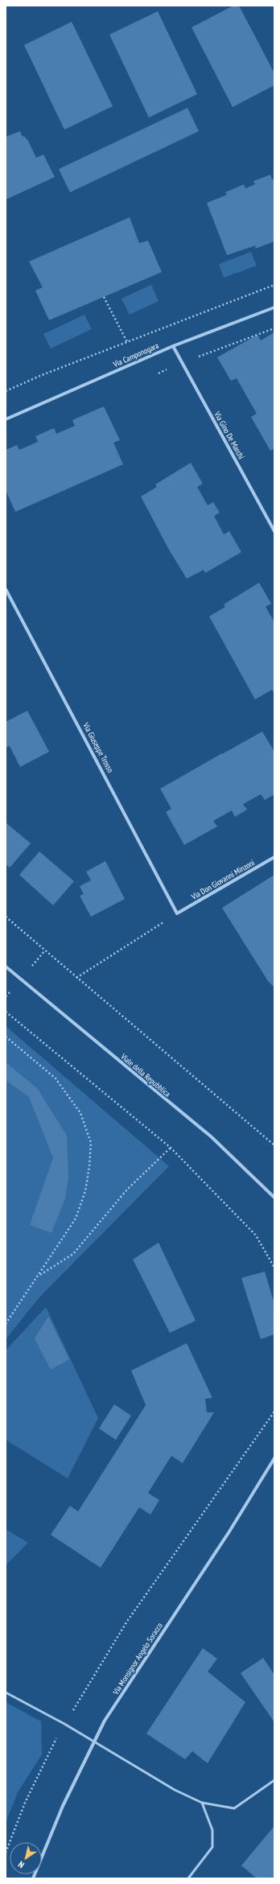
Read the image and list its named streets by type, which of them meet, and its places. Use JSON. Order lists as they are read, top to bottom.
{
  "streets": {
    "street": [
      "Via Camponogara",
      "Via Gino De Marchi",
      "Via Giuseppe Trosso",
      "Via Don Giovanni Minzoni",
      "Viale della Repubblica",
      "Via Monsignor Angelo Soracco"
    ]
  },
  "crossings": [
    ["Via Camponogara", "Via Gino De Marchi"],
    ["Via Giuseppe Trosso", "Via Don Giovanni Minzoni"]
  ],
  "north": "bottom left"
}
